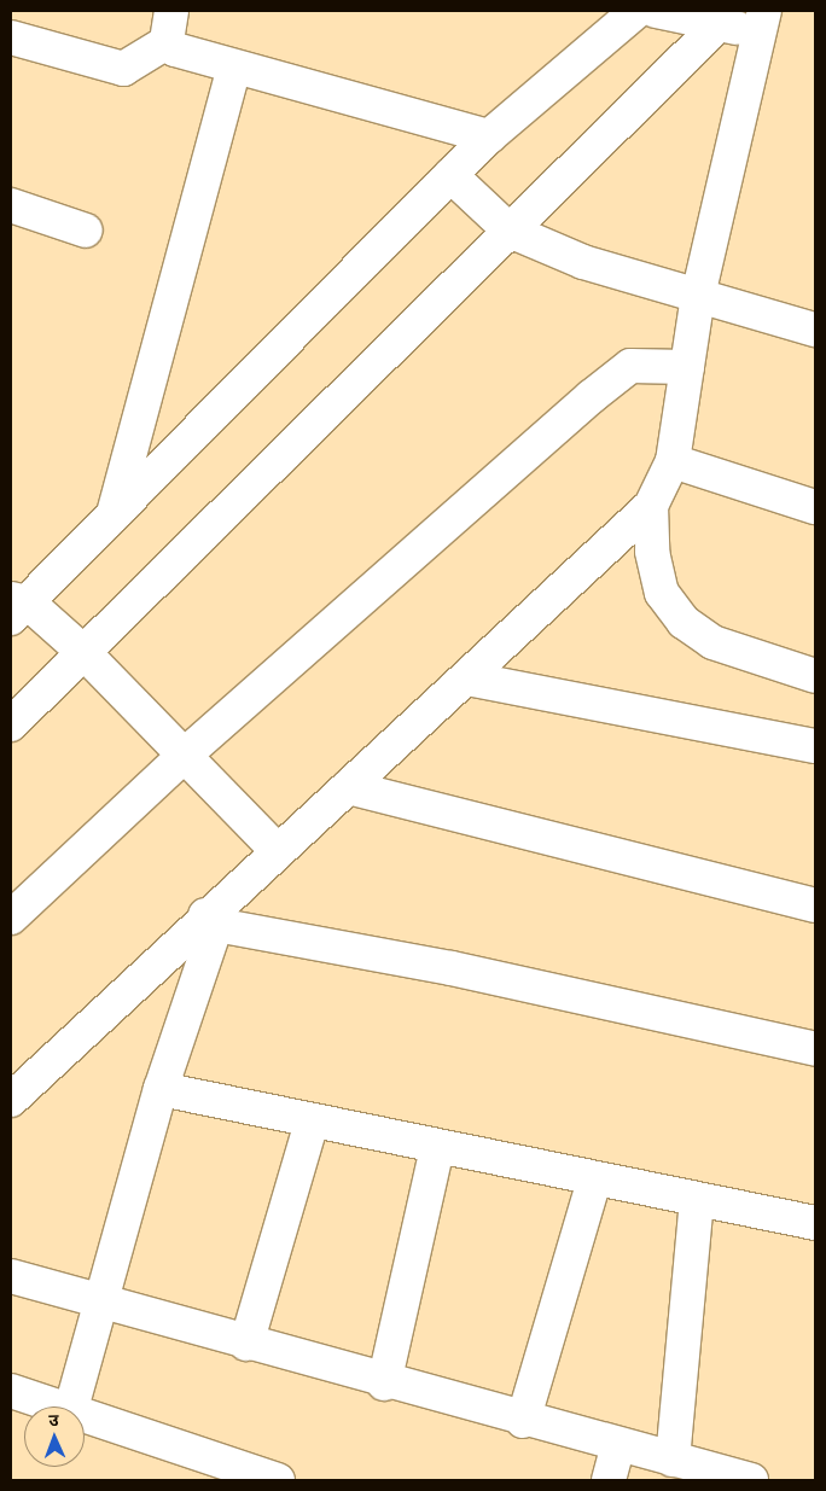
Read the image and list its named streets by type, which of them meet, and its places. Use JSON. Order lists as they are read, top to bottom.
{
  "north": "top"
}
